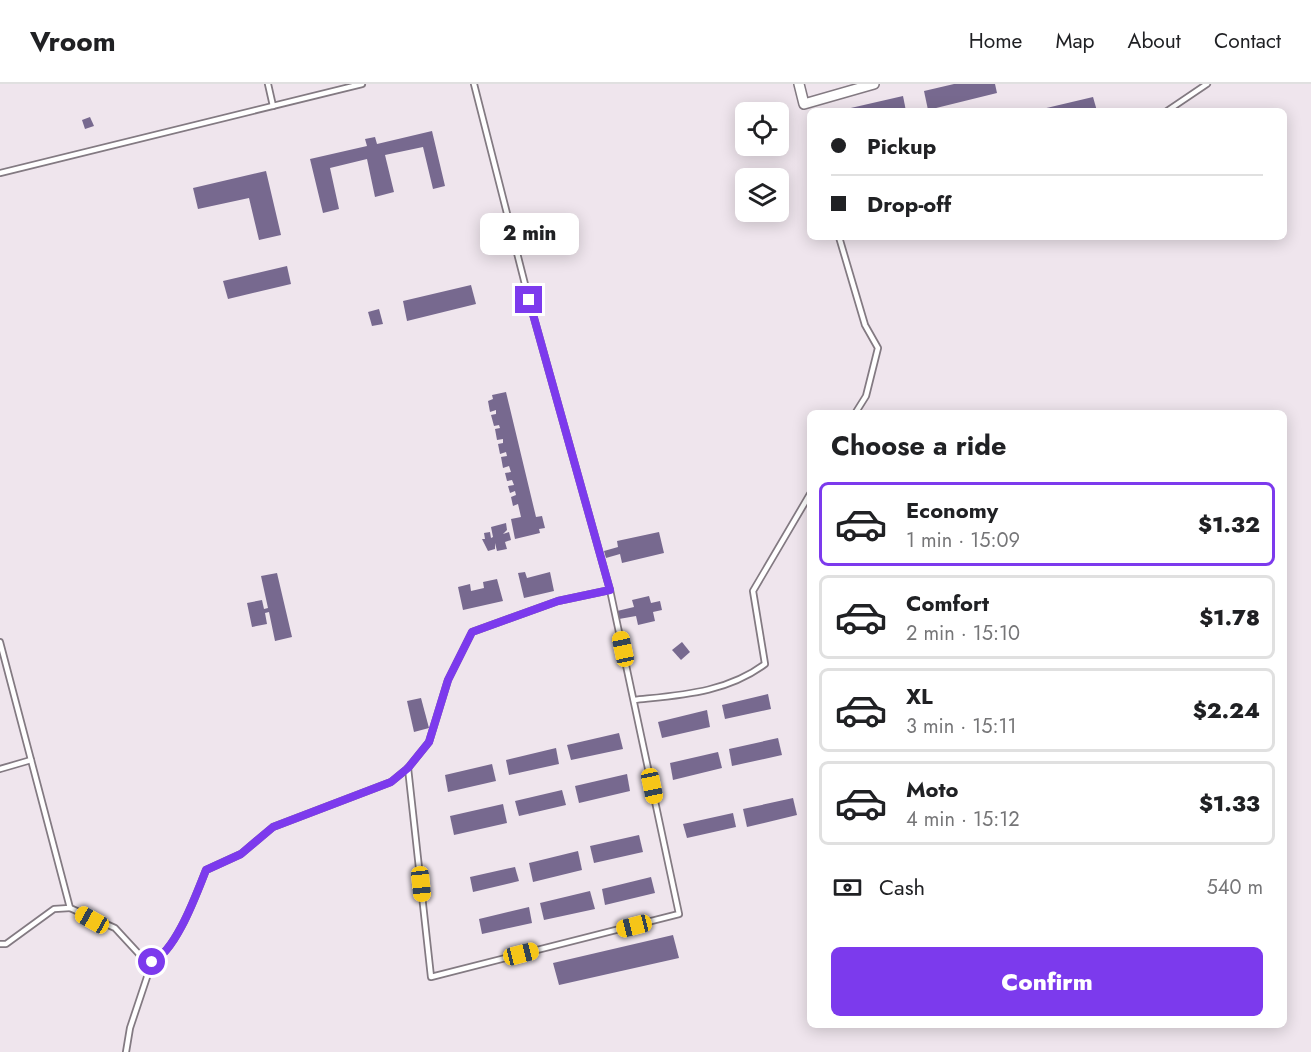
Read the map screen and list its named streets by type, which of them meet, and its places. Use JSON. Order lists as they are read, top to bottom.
{
  "page": {
    "header": "Vroom",
    "nav": [
      "Home",
      "Map",
      "About",
      "Contact"
    ],
    "banner": ["Pickup", "Drop-off"],
    "bubble": "2 min",
    "heading": "Choose a ride",
    "list": [
      {
        "name": "Economy",
        "note": "1 min · 15:09",
        "value": "$1.32"
      },
      {
        "name": "Comfort",
        "note": "2 min · 15:10",
        "value": "$1.78"
      },
      {
        "name": "XL",
        "note": "3 min · 15:11",
        "value": "$2.24"
      },
      {
        "name": "Moto",
        "note": "4 min · 15:12",
        "value": "$1.33"
      }
    ],
    "pay": ["Cash", "540 m"],
    "buttons": "Confirm"
  }
}
